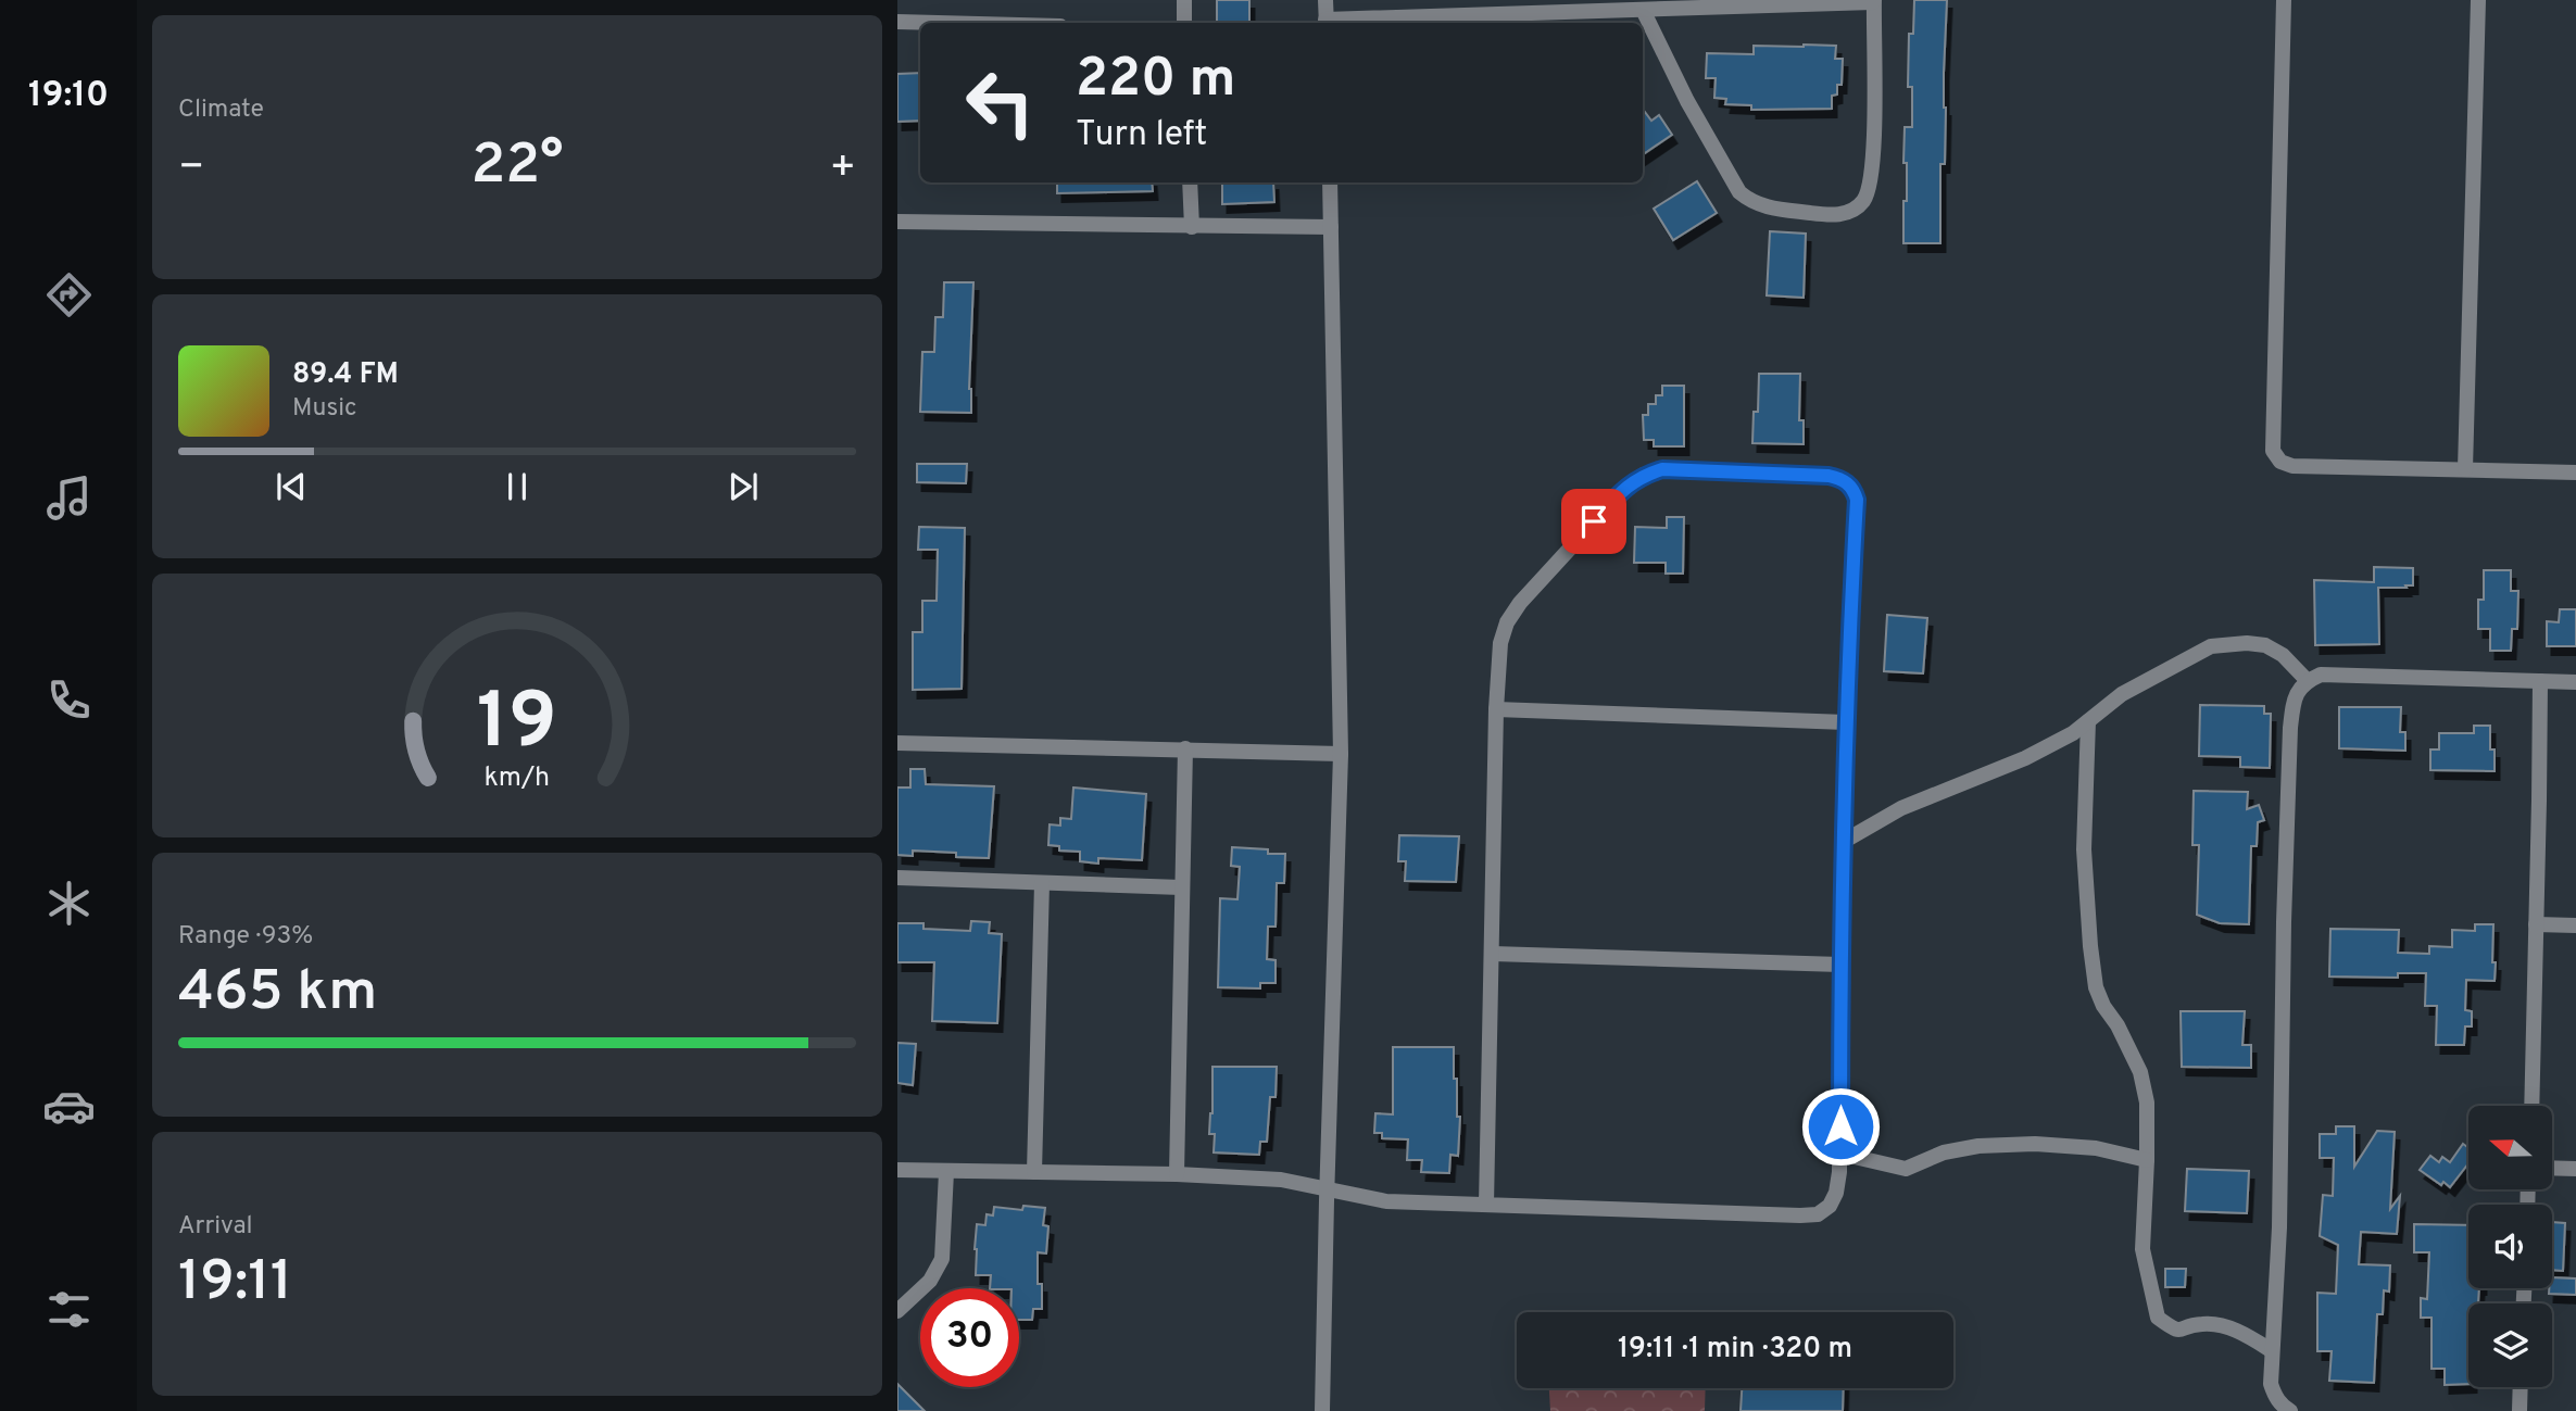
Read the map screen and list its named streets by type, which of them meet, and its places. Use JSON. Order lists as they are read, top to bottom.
{
  "north": "left",
  "page": {
    "tabs": "19:10",
    "tile": [
      "Climate",
      ["Range · 93%", "465 km"],
      ["Arrival", "19:11"]
    ],
    "turn": ["220 m", "Turn left"],
    "heat": ["−", "22°", "+"],
    "song": ["89.4 FM", "Music"],
    "limit": "30",
    "trip": "19:11 · 1 min · 320 m",
    "gauge": ["19", "km/h"]
  }
}
